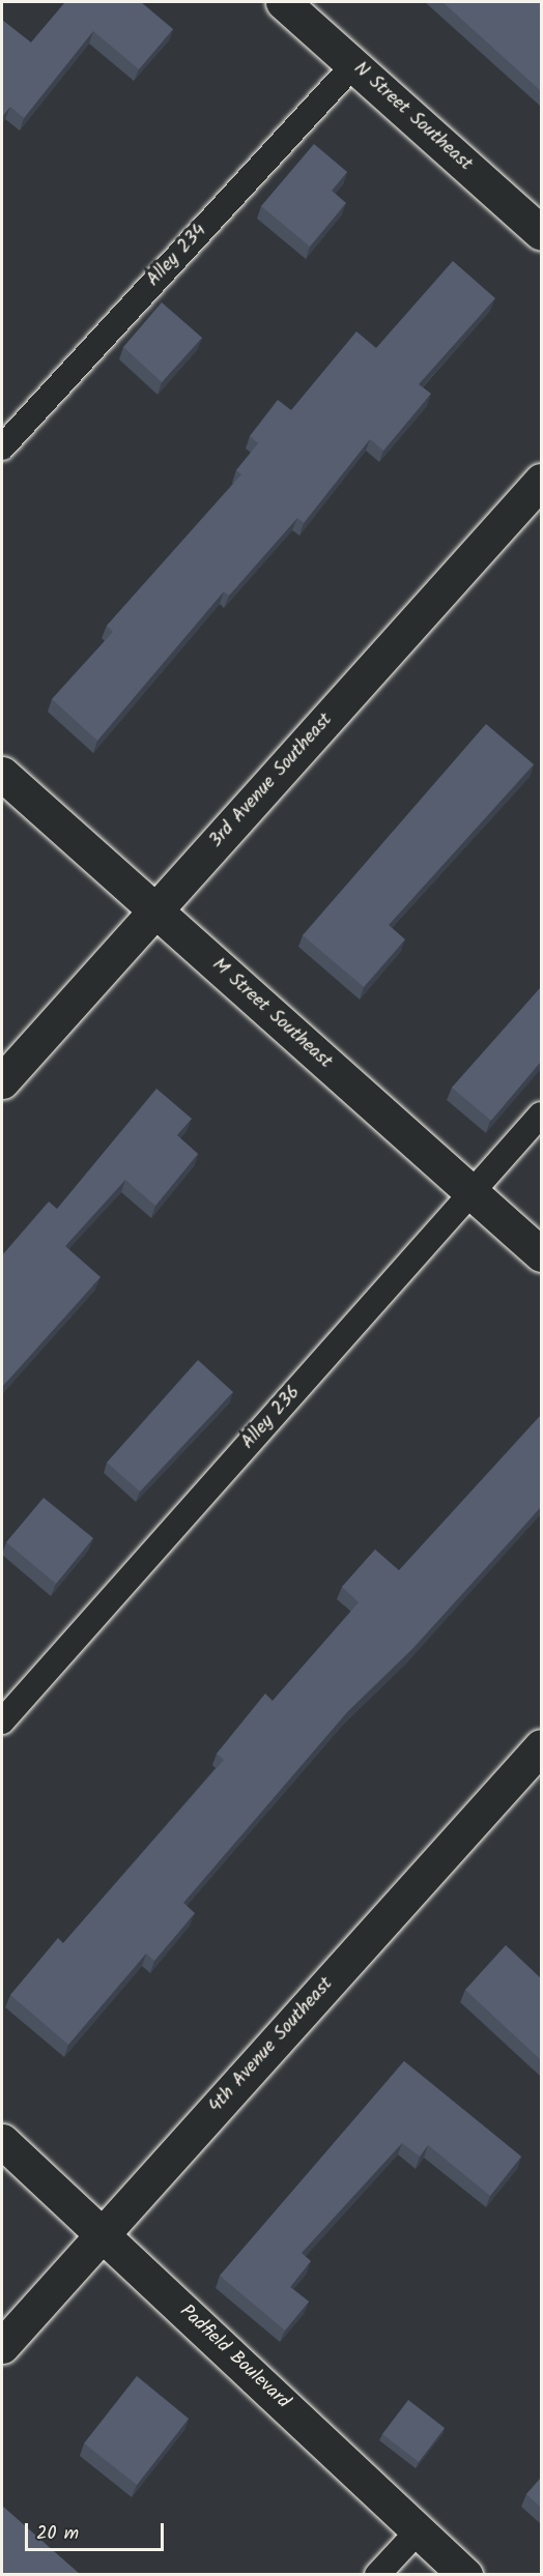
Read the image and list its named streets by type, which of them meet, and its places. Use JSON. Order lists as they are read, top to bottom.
{
  "streets": {
    "street": [
      "N Street Southeast",
      "3rd Avenue Southeast",
      "M Street Southeast",
      "4th Avenue Southeast",
      "Padfield Boulevard"
    ],
    "lane": ["Alley 234", "Alley 236"]
  },
  "crossings": [
    ["N Street Southeast", "Alley 234"],
    ["3rd Avenue Southeast", "M Street Southeast"],
    ["M Street Southeast", "Alley 236"],
    ["4th Avenue Southeast", "Padfield Boulevard"]
  ],
  "scale_bar": "20 m"
}
